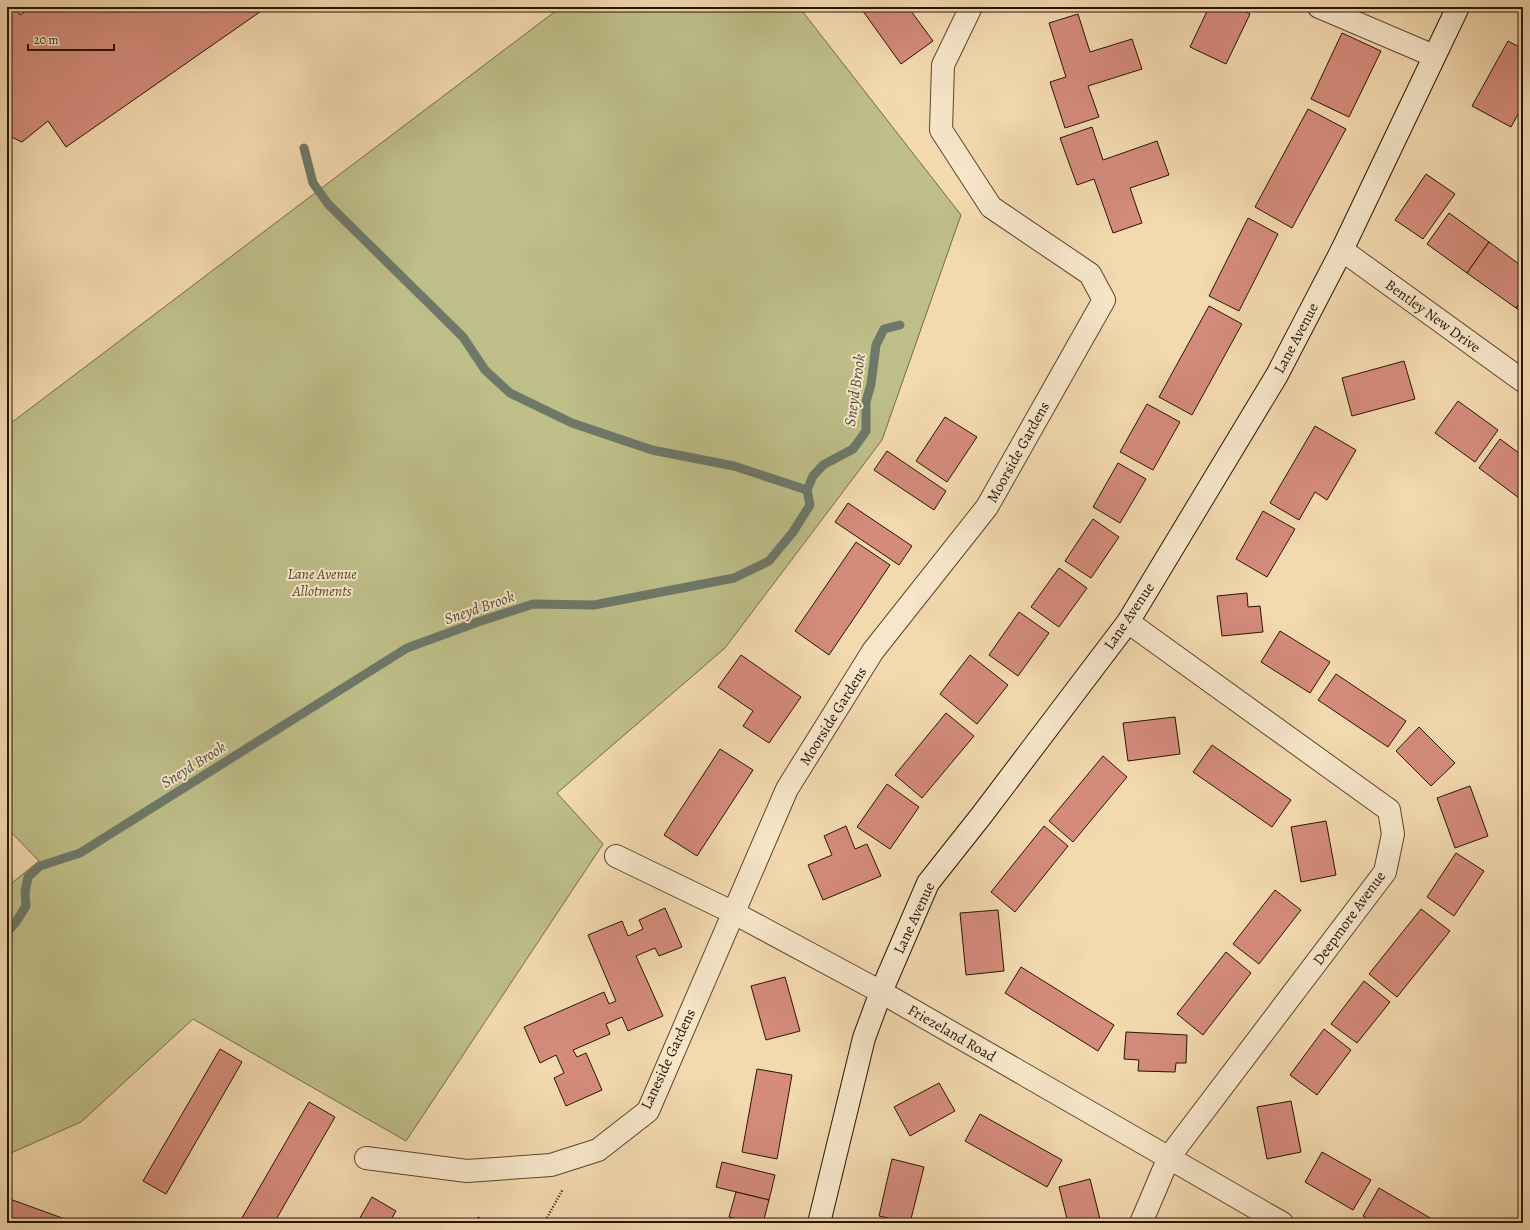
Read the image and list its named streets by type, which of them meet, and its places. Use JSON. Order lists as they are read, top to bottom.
{
  "streets": {
    "street": [
      "Bentley New Drive",
      "Lane Avenue",
      "Moorside Gardens",
      "Deepmore Avenue",
      "Friezeland Road",
      "Laneside Gardens"
    ]
  },
  "crossings": [
    ["Bentley New Drive", "Lane Avenue"],
    ["Lane Avenue", "Deepmore Avenue"],
    ["Lane Avenue", "Friezeland Road"],
    ["Moorside Gardens", "Friezeland Road"],
    ["Moorside Gardens", "Laneside Gardens"],
    ["Deepmore Avenue", "Friezeland Road"],
    ["Friezeland Road", "Laneside Gardens"]
  ],
  "water": ["Sneyd Brook"],
  "parks": ["Lane Avenue Allotments"],
  "scale_bar": "20 m"
}
